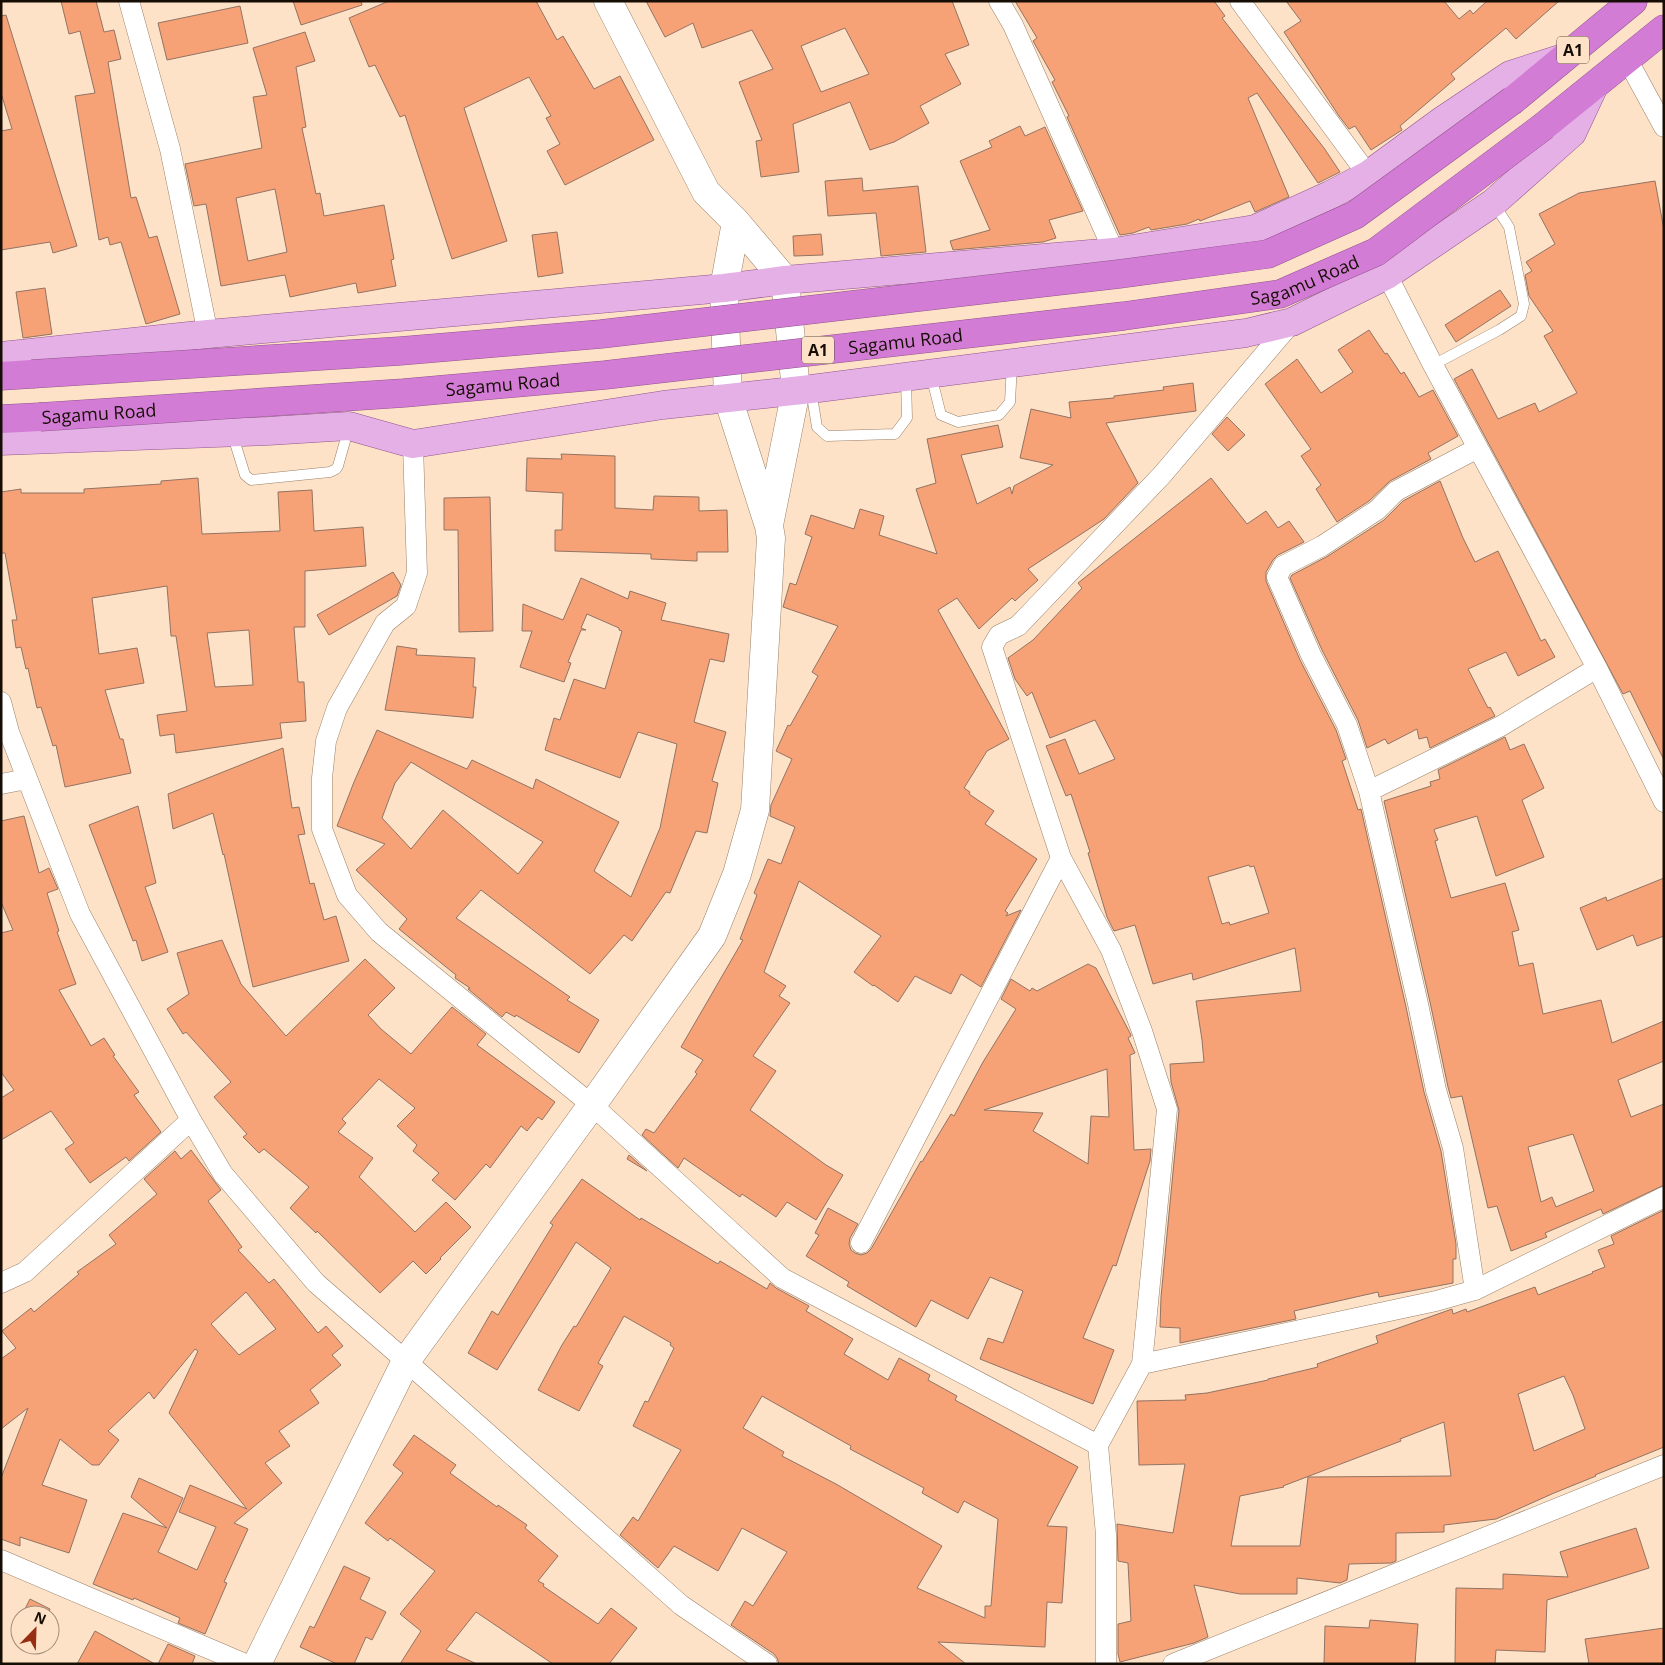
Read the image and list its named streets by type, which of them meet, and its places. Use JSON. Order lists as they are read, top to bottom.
{
  "streets": {
    "highway": ["A1", "Sagamu Road"]
  },
  "north": "top right"
}
